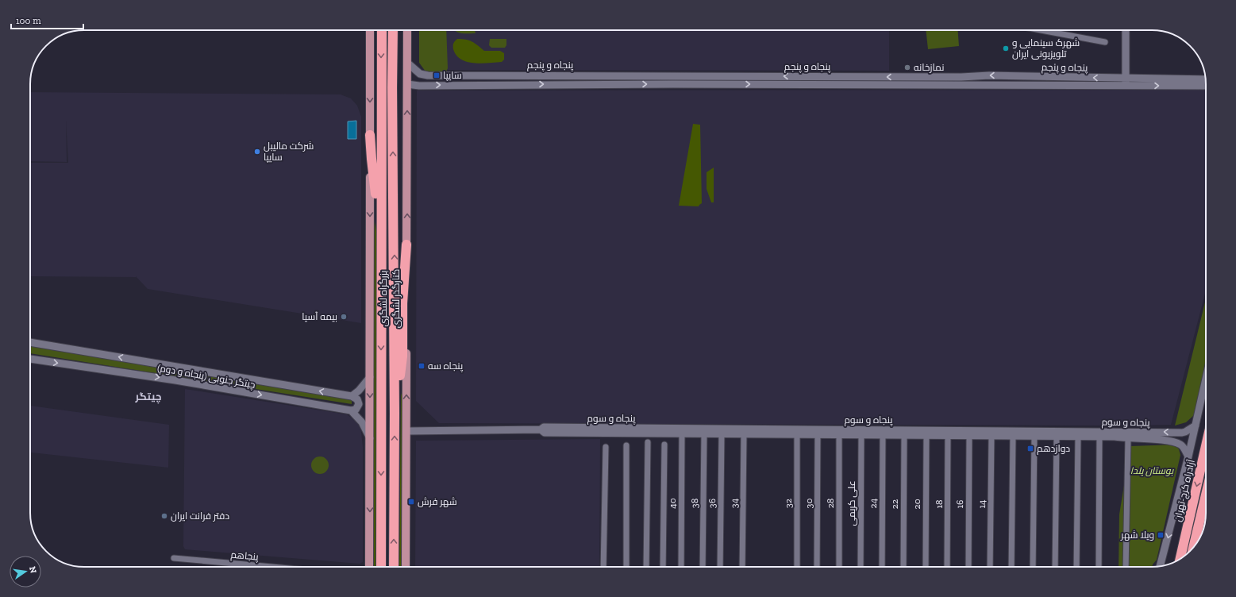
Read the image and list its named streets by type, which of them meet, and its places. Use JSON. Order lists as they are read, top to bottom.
{
  "streets": {
    "highway": ["بزرگراه لشگری", "آزادراه کرج-تهران"],
    "main road": [
      "پنجاه و پنجم",
      "کنارگذر لشگری",
      "چیتگر جنوبی (پنجاه و دوم)",
      "پنجاه و سوم"
    ],
    "street": [
      "40",
      "38",
      "36",
      "34",
      "32",
      "30",
      "28",
      "علی کریمی",
      "24",
      "22",
      "20",
      "18",
      "16",
      "14",
      "پنجاهم"
    ]
  },
  "crossings": [
    ["پنجاه و پنجم", "کنارگذر لشگری"],
    ["کنارگذر لشگری", "پنجاه و سوم"],
    ["پنجاه و سوم", "40"],
    ["پنجاه و سوم", "38"],
    ["پنجاه و سوم", "36"],
    ["پنجاه و سوم", "34"],
    ["پنجاه و سوم", "32"],
    ["پنجاه و سوم", "30"],
    ["پنجاه و سوم", "28"],
    ["پنجاه و سوم", "علی کریمی"],
    ["پنجاه و سوم", "24"],
    ["پنجاه و سوم", "22"],
    ["پنجاه و سوم", "20"],
    ["پنجاه و سوم", "18"],
    ["پنجاه و سوم", "16"],
    ["پنجاه و سوم", "14"]
  ],
  "districts": ["چیتگر"],
  "parks": ["بوستان یلدا"],
  "places": {
    "other": [
      "شهرک سینمایی و تلویزیونی ایران",
      "نمازخانه",
      "شرکت مالیبل سایپا",
      "بیمه آسیا",
      "دفتر فرانت ایران"
    ],
    "transit": [
      "سایپا",
      "پنجاه سه",
      "دوازدهم",
      "شهر فرش",
      "ویلا شهر"
    ]
  },
  "scale_bar": "100 m",
  "north": "right"
}
